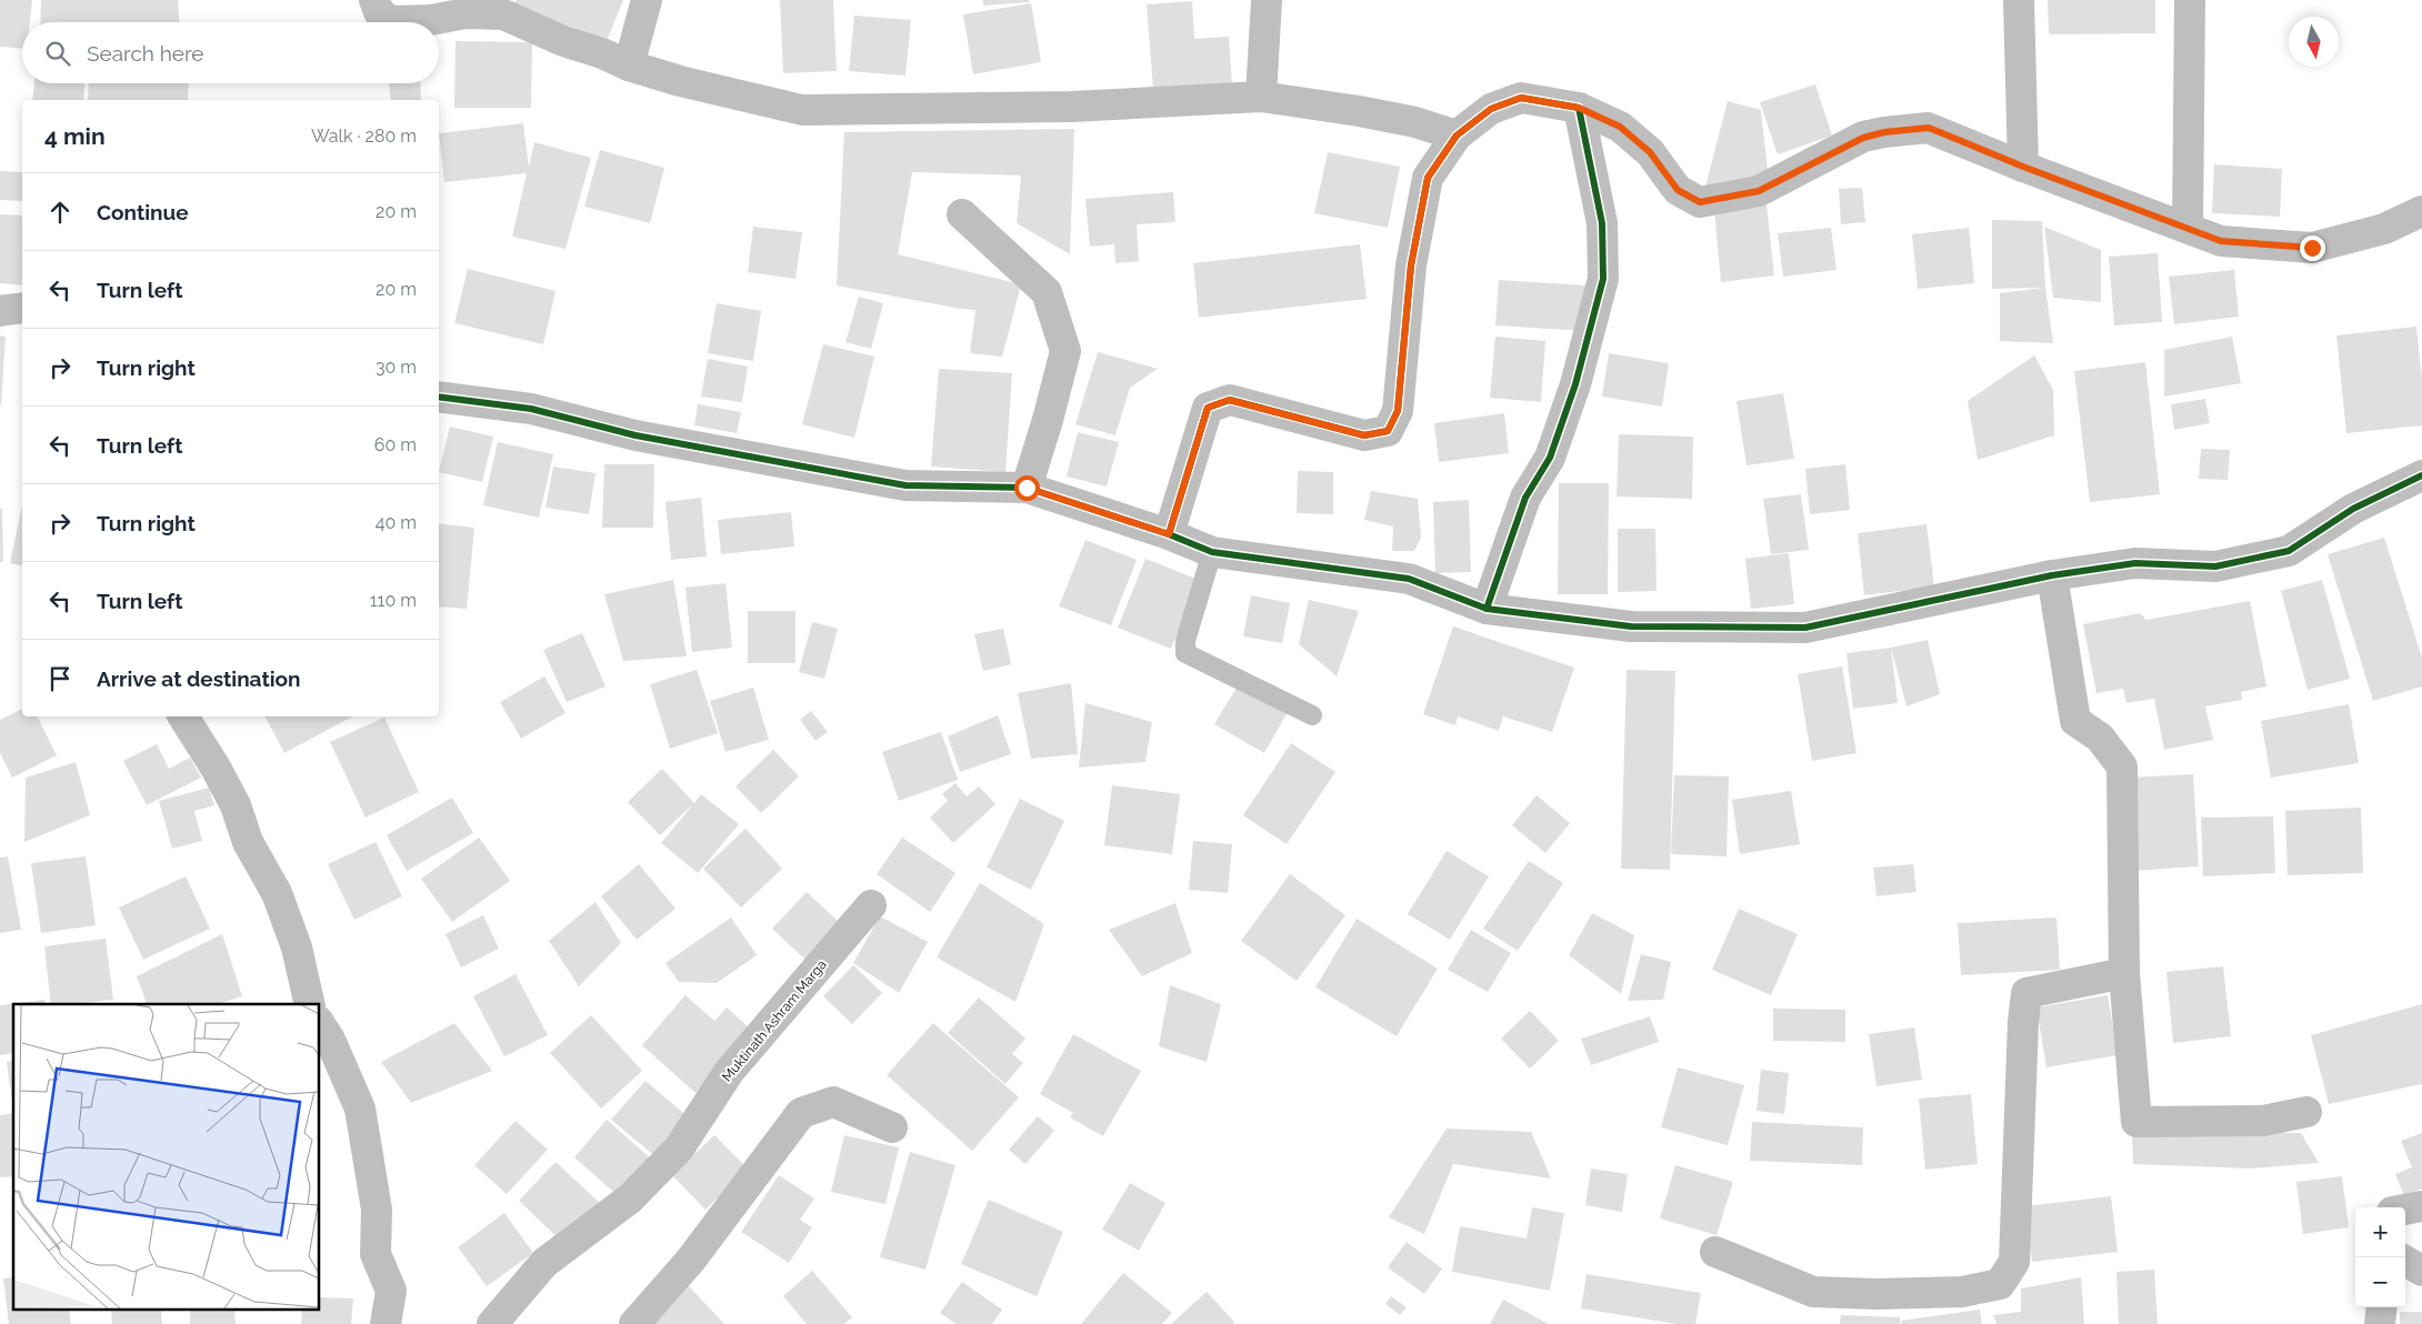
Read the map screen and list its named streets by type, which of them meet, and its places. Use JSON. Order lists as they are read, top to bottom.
{
  "streets": {
    "street": ["Muktinath Ashram Marga"]
  },
  "north": "bottom",
  "page": {
    "search": "Search here",
    "heading": ["4 min", "Walk · 280 m"],
    "list": [
      ["Continue", "20 m"],
      ["Turn left", "20 m"],
      ["Turn right", "30 m"],
      ["Turn left", "60 m"],
      ["Turn right", "40 m"],
      ["Turn left", "110 m"],
      "Arrive at destination"
    ],
    "map_buttons": ["+", "−"]
  }
}
